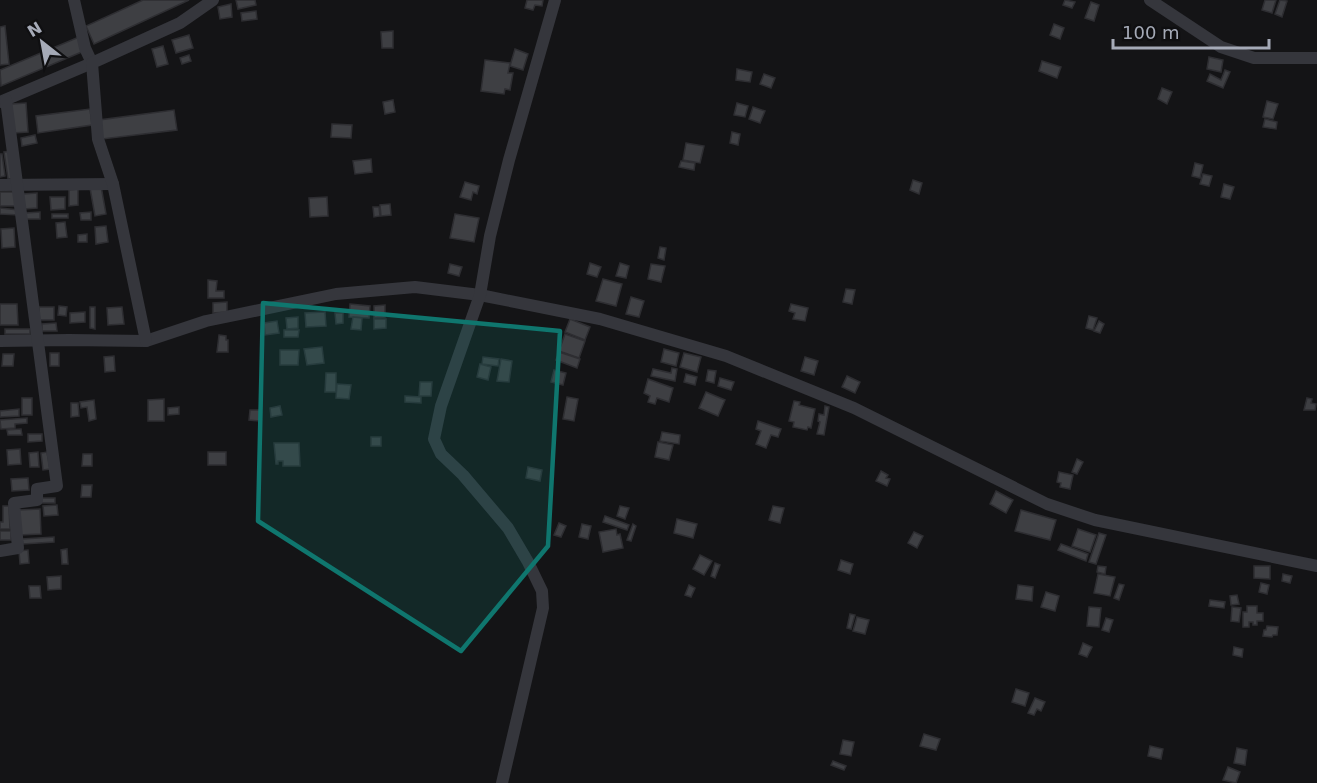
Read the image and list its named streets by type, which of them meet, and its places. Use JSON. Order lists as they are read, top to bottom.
{
  "scale_bar": "100 m",
  "north": "top left"
}
